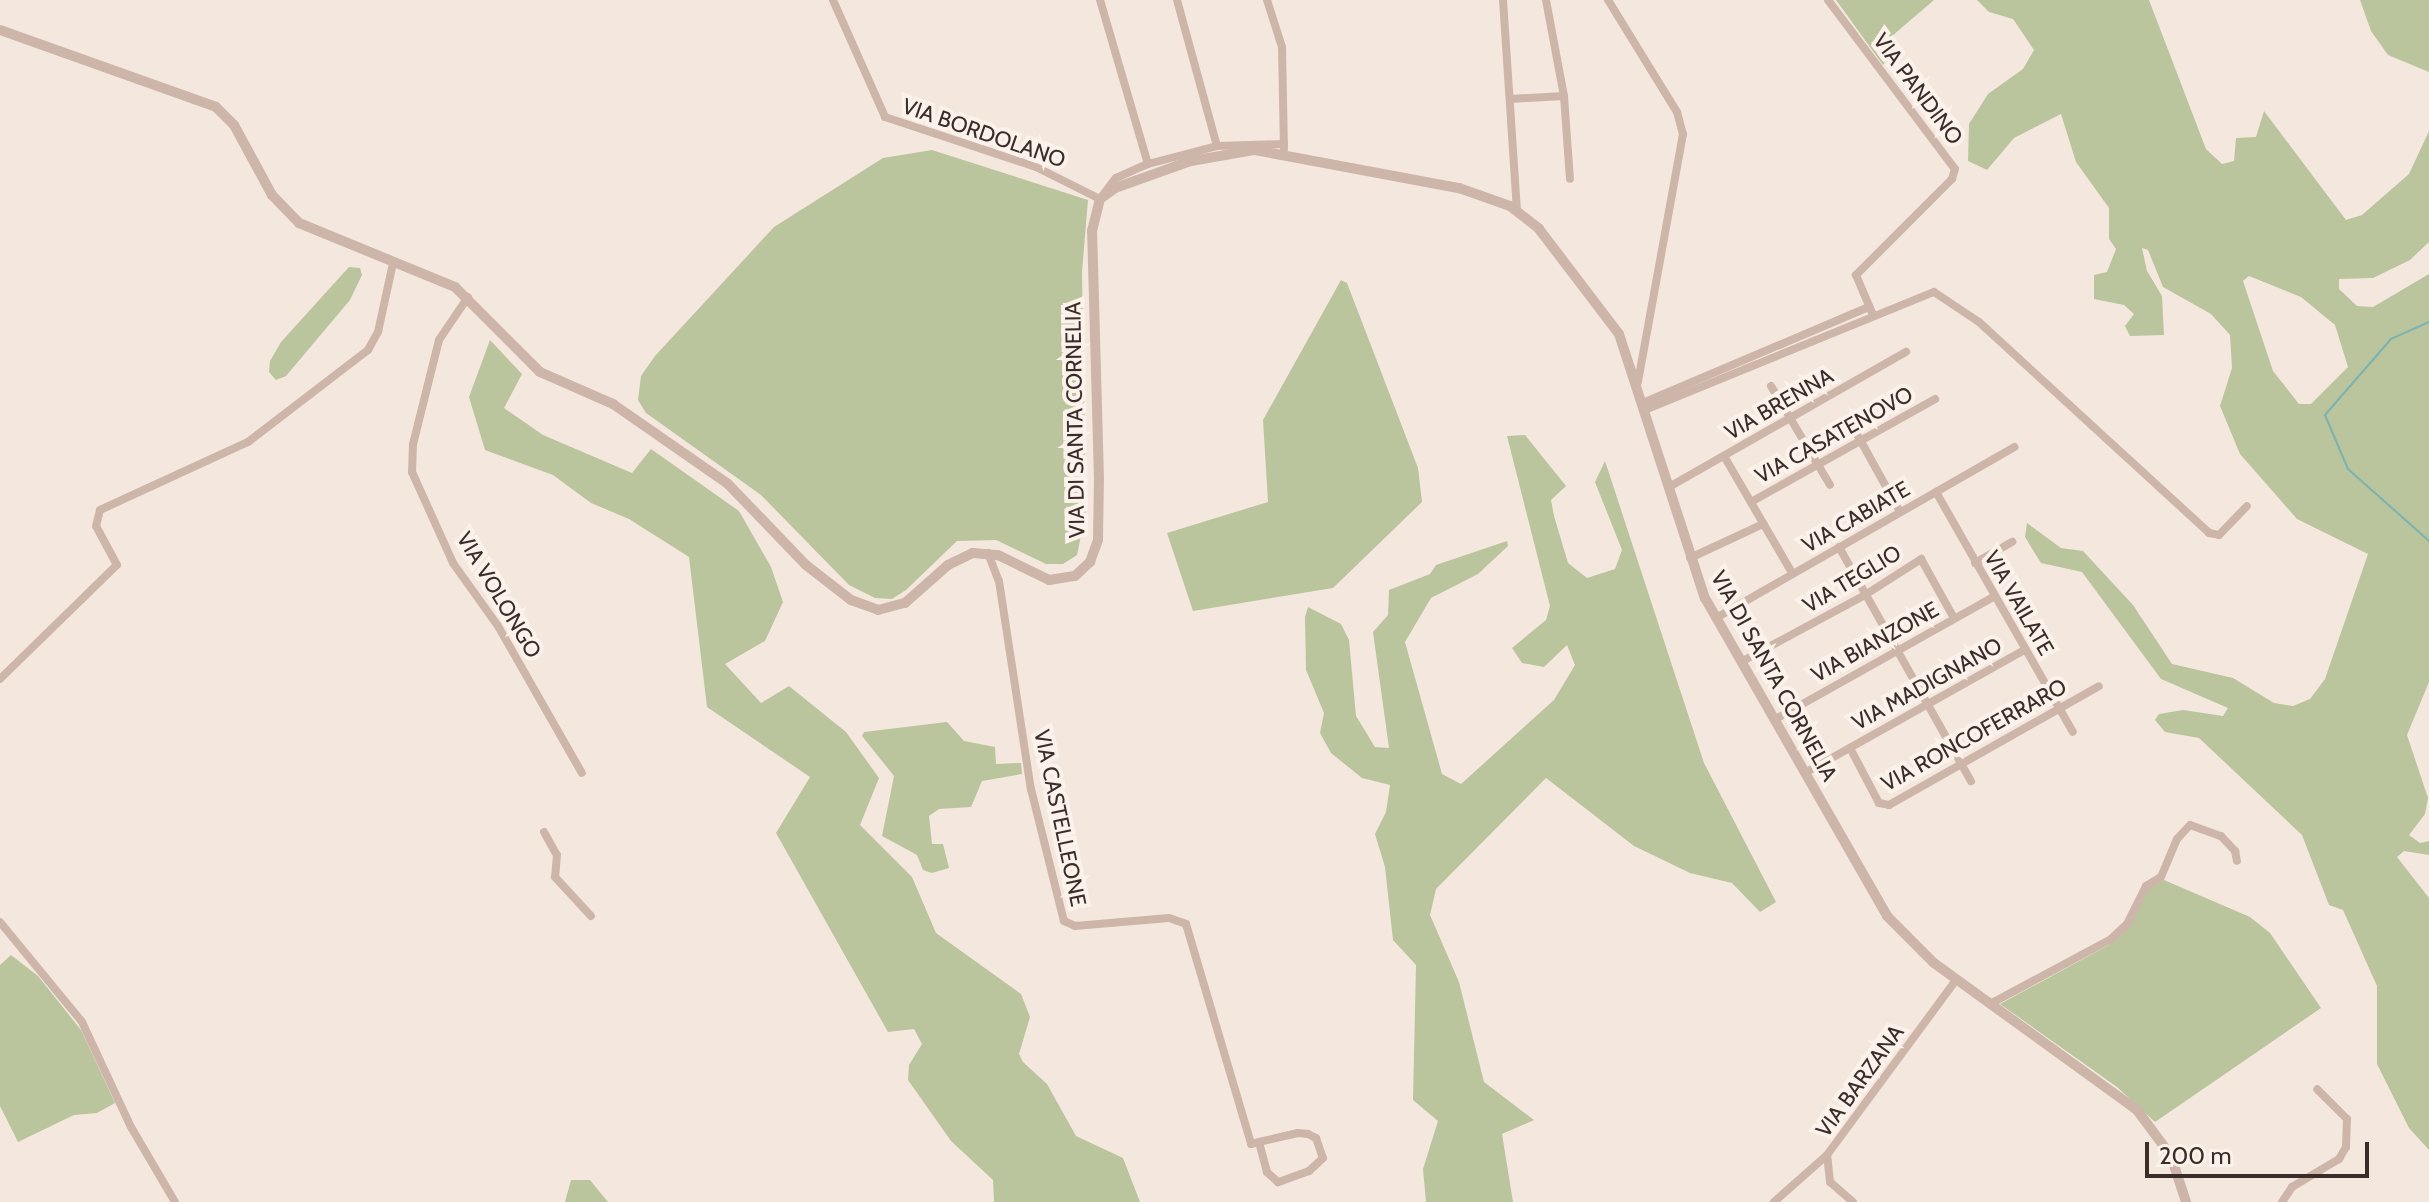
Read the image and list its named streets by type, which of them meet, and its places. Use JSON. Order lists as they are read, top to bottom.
{
  "streets": {
    "street": [
      "VIA PANDINO",
      "VIA BORDOLANO",
      "VIA BRENNA",
      "VIA DI SANTA CORNELIA",
      "VIA CASATENOVO",
      "VIA CABIATE",
      "VIA TEGLIO",
      "VIA VOLONGO",
      "VIA VAILATE",
      "VIA BIANZONE",
      "VIA MADIGNANO",
      "VIA RONCOFERRARO",
      "VIA CASTELLEONE",
      "VIA BARZANA"
    ]
  },
  "crossings": [
    ["VIA BORDOLANO", "VIA DI SANTA CORNELIA"],
    ["VIA BRENNA", "VIA DI SANTA CORNELIA"],
    ["VIA BRENNA", "VIA CASATENOVO"],
    ["VIA DI SANTA CORNELIA", "VIA CABIATE"],
    ["VIA DI SANTA CORNELIA", "VIA TEGLIO"],
    ["VIA DI SANTA CORNELIA", "VIA BIANZONE"],
    ["VIA DI SANTA CORNELIA", "VIA MADIGNANO"],
    ["VIA DI SANTA CORNELIA", "VIA CASTELLEONE"],
    ["VIA DI SANTA CORNELIA", "VIA BARZANA"],
    ["VIA CASATENOVO", "VIA CABIATE"],
    ["VIA CABIATE", "VIA VAILATE"],
    ["VIA TEGLIO", "VIA BIANZONE"],
    ["VIA VAILATE", "VIA BIANZONE"],
    ["VIA VAILATE", "VIA MADIGNANO"],
    ["VIA VAILATE", "VIA RONCOFERRARO"],
    ["VIA MADIGNANO", "VIA RONCOFERRARO"]
  ],
  "scale_bar": "200 m"
}
